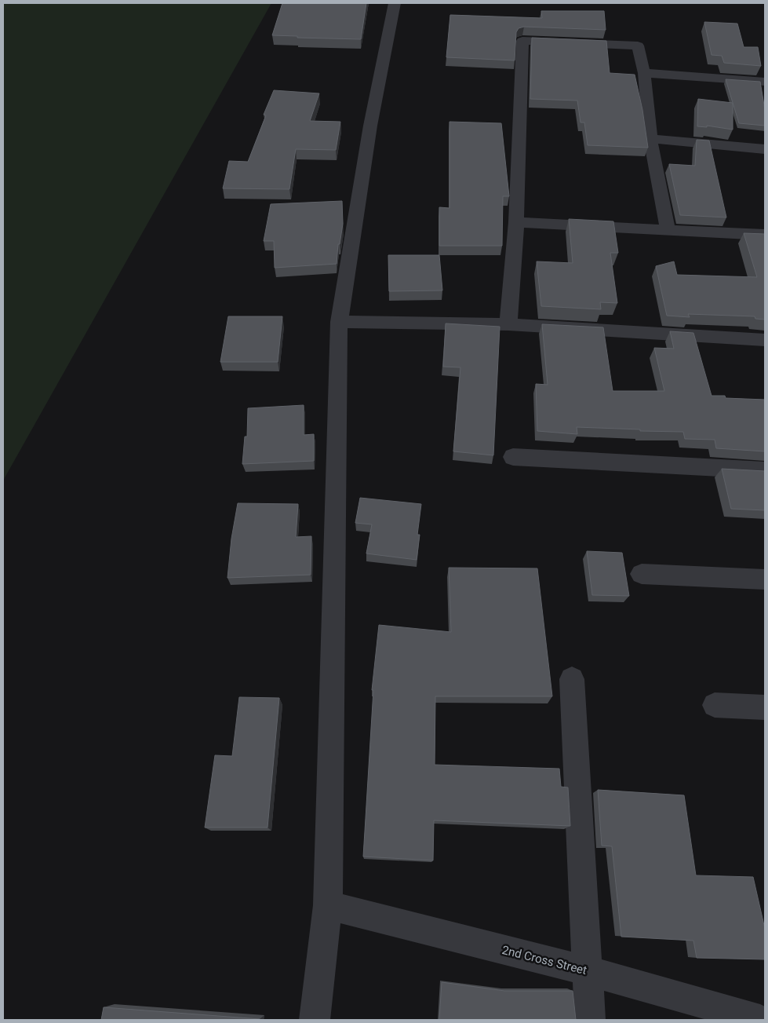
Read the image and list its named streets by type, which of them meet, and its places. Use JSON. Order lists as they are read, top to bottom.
{
  "streets": {
    "street": ["2nd Cross Street"]
  }
}
